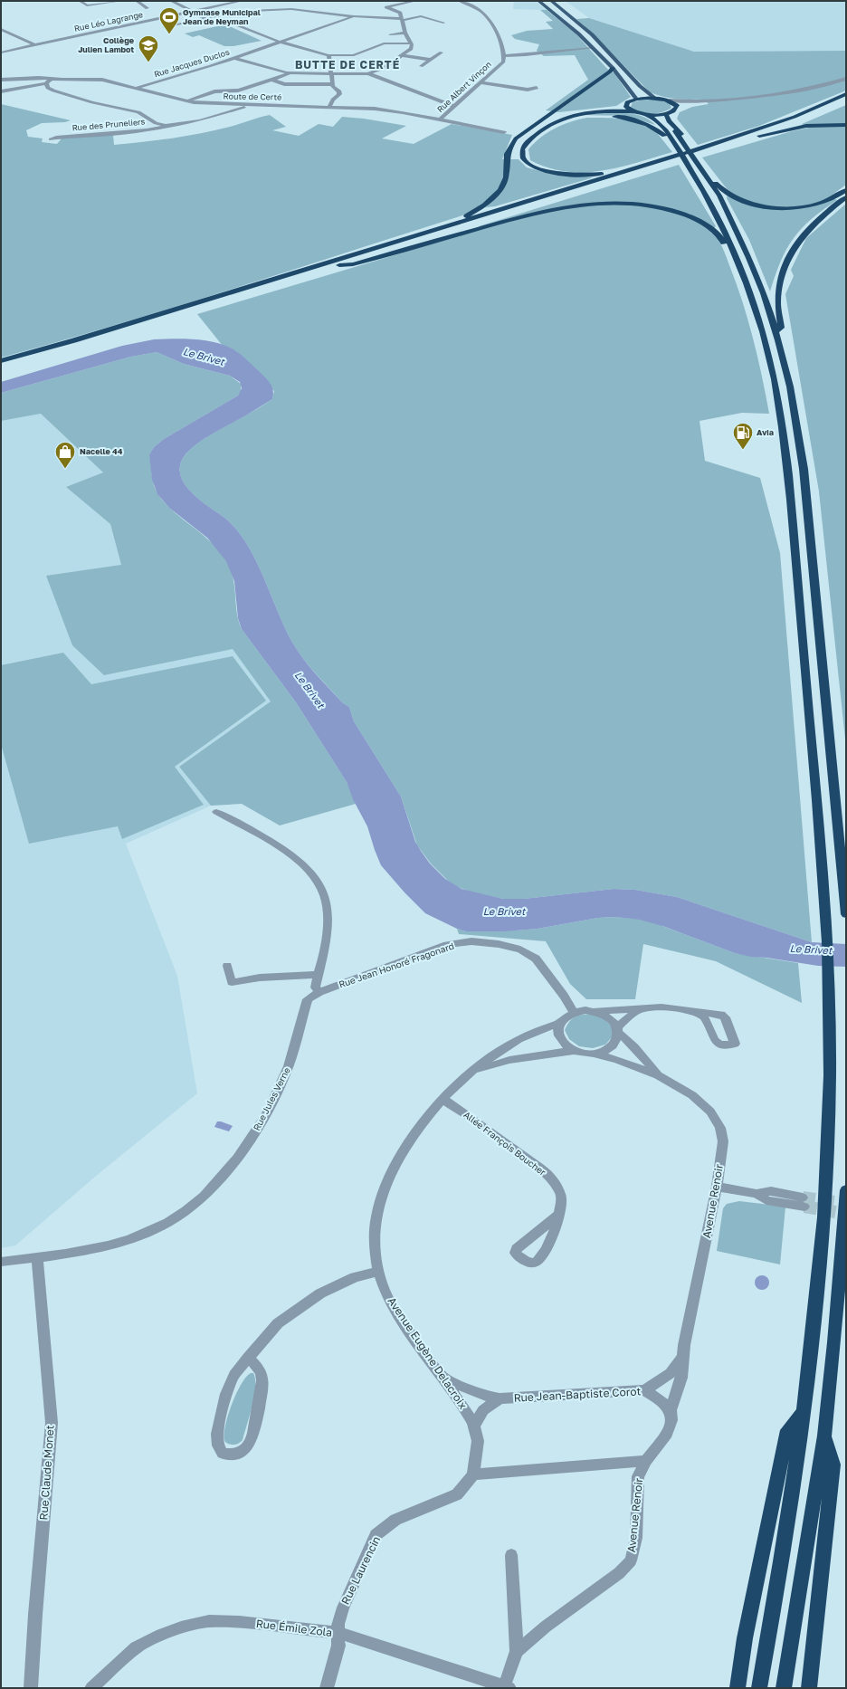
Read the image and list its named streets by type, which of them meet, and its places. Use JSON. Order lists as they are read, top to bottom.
{
  "streets": {
    "street": [
      "Rue Léo Lagrange",
      "Rue Jacques Duclos",
      "Rue Albert Vinçon",
      "Route de Certé",
      "Rue des Pruneliers",
      "Rue Jean Honoré Fragonard",
      "Rue Jules Verne",
      "Allée François Boucher",
      "Avenue Renoir",
      "Avenue Eugène Delacroix",
      "Rue Jean-Baptiste Corot",
      "Rue Claude Monet",
      "Rue Laurencin",
      "Rue Émile Zola"
    ]
  },
  "crossings": [
    ["Rue Jacques Duclos", "Route de Certé"],
    ["Rue Albert Vinçon", "Route de Certé"],
    ["Route de Certé", "Rue des Pruneliers"],
    ["Rue Jean Honoré Fragonard", "Rue Jules Verne"],
    ["Rue Jean Honoré Fragonard", "Avenue Renoir"],
    ["Rue Jean Honoré Fragonard", "Avenue Eugène Delacroix"],
    ["Rue Jules Verne", "Rue Claude Monet"],
    ["Allée François Boucher", "Avenue Eugène Delacroix"],
    ["Avenue Renoir", "Avenue Eugène Delacroix"],
    ["Avenue Renoir", "Rue Jean-Baptiste Corot"],
    ["Avenue Eugène Delacroix", "Rue Jean-Baptiste Corot"],
    ["Avenue Eugène Delacroix", "Rue Laurencin"],
    ["Rue Laurencin", "Rue Émile Zola"]
  ],
  "districts": ["BUTTE DE CERTÉ"],
  "water": ["Le Brivet"],
  "places": {
    "sports": ["Gymnase Municipal Jean de Neyman"],
    "school or university": ["Collège Julien Lambot"],
    "fuel station": ["Avia"],
    "shop": ["Nacelle 44"]
  }
}
